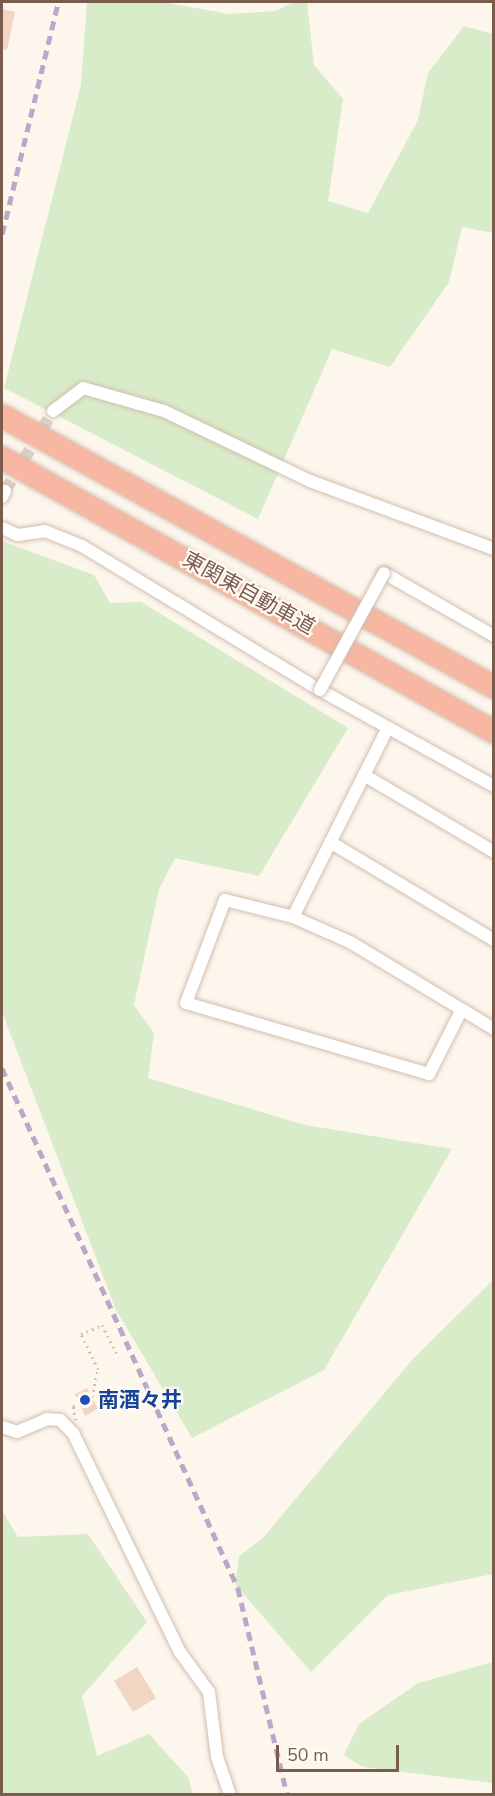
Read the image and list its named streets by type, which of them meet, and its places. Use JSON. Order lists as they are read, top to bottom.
{
  "streets": {
    "highway": ["東関東自動車道"]
  },
  "places": ["南酒々井"],
  "scale_bar": "50 m"
}
